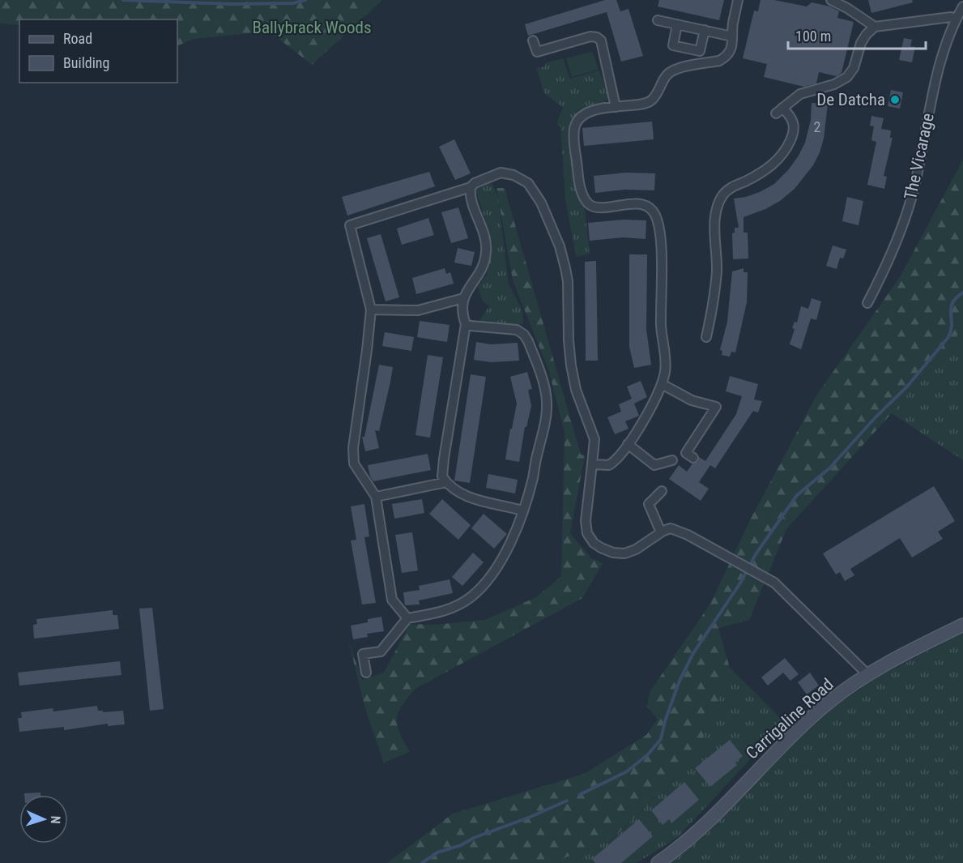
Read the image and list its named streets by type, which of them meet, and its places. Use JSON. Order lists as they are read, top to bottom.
{
  "streets": {
    "main road": ["Carrigaline Road"],
    "street": ["The Vicarage"]
  },
  "parks": ["Ballybrack Woods"],
  "places": ["De Datcha"],
  "house_numbers": ["2"],
  "legend": ["Road", "Building"],
  "scale_bar": "100 m",
  "north": "right"
}
